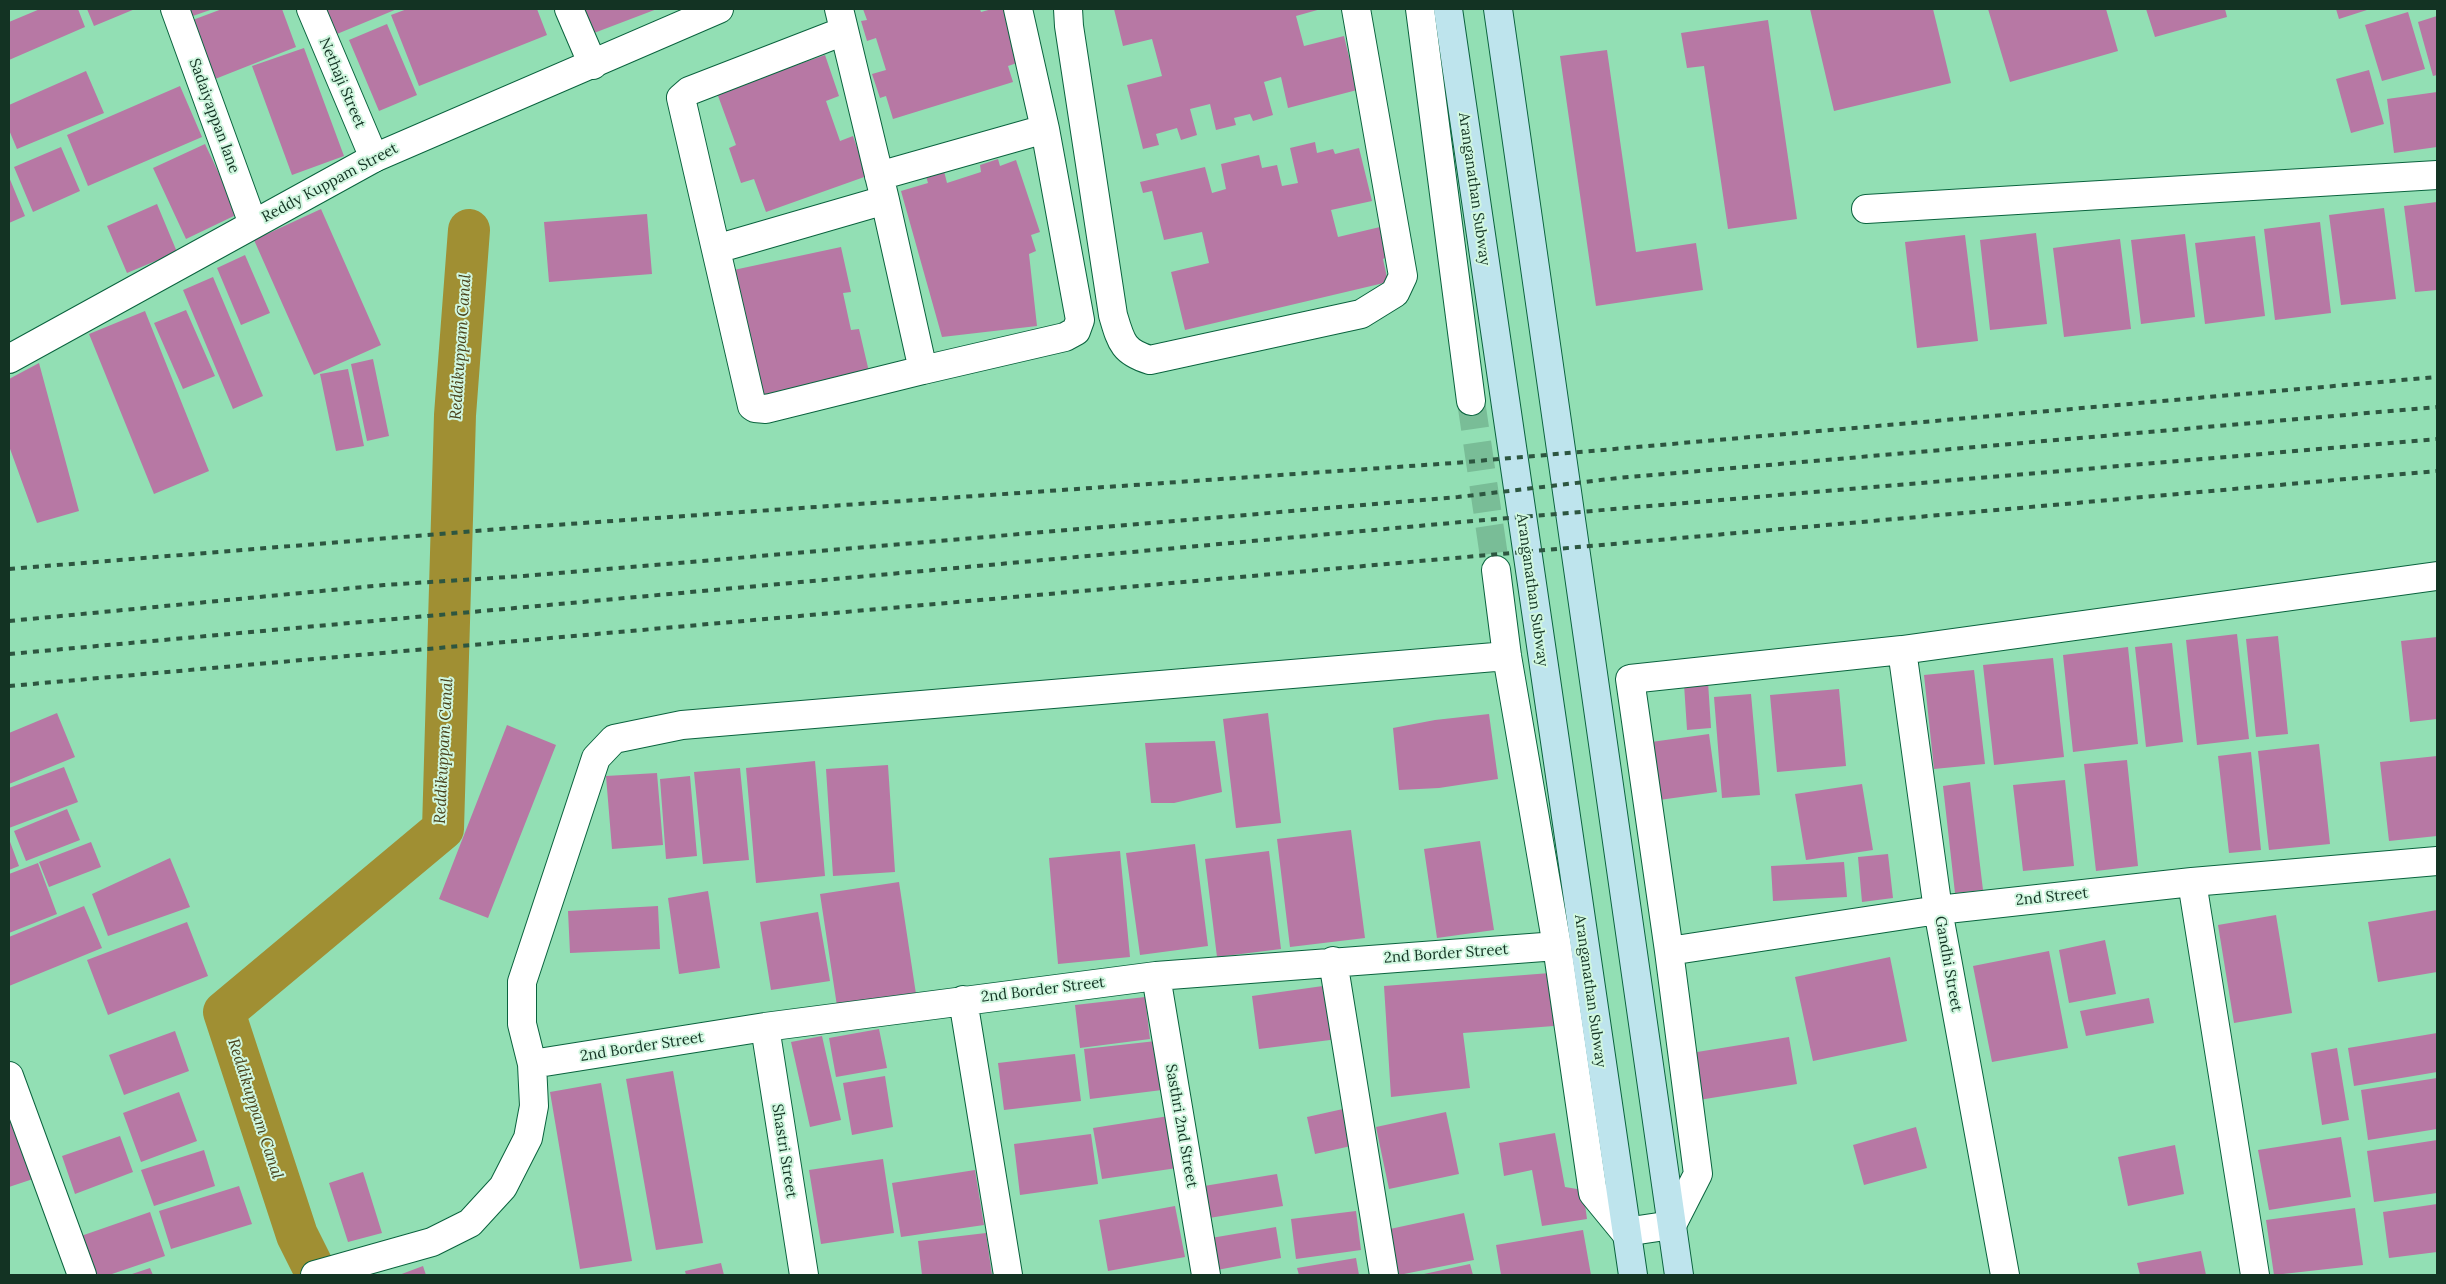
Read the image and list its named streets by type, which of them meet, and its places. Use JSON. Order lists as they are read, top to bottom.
{
  "streets": {
    "main road": ["Aranganathan Subway"],
    "street": [
      "Nethaji Street",
      "Sadaiyappan lane",
      "Reddy Kuppam Street",
      "2nd Street",
      "2nd Border Street",
      "Gandhi Street",
      "Sasthri 2nd Street",
      "Shastri Street"
    ]
  },
  "crossings": [
    ["Nethaji Street", "Reddy Kuppam Street"],
    ["Sadaiyappan lane", "Reddy Kuppam Street"],
    ["2nd Street", "Gandhi Street"],
    ["2nd Border Street", "Sasthri 2nd Street"],
    ["2nd Border Street", "Shastri Street"]
  ],
  "water": ["Reddikuppam Canal"]
}
